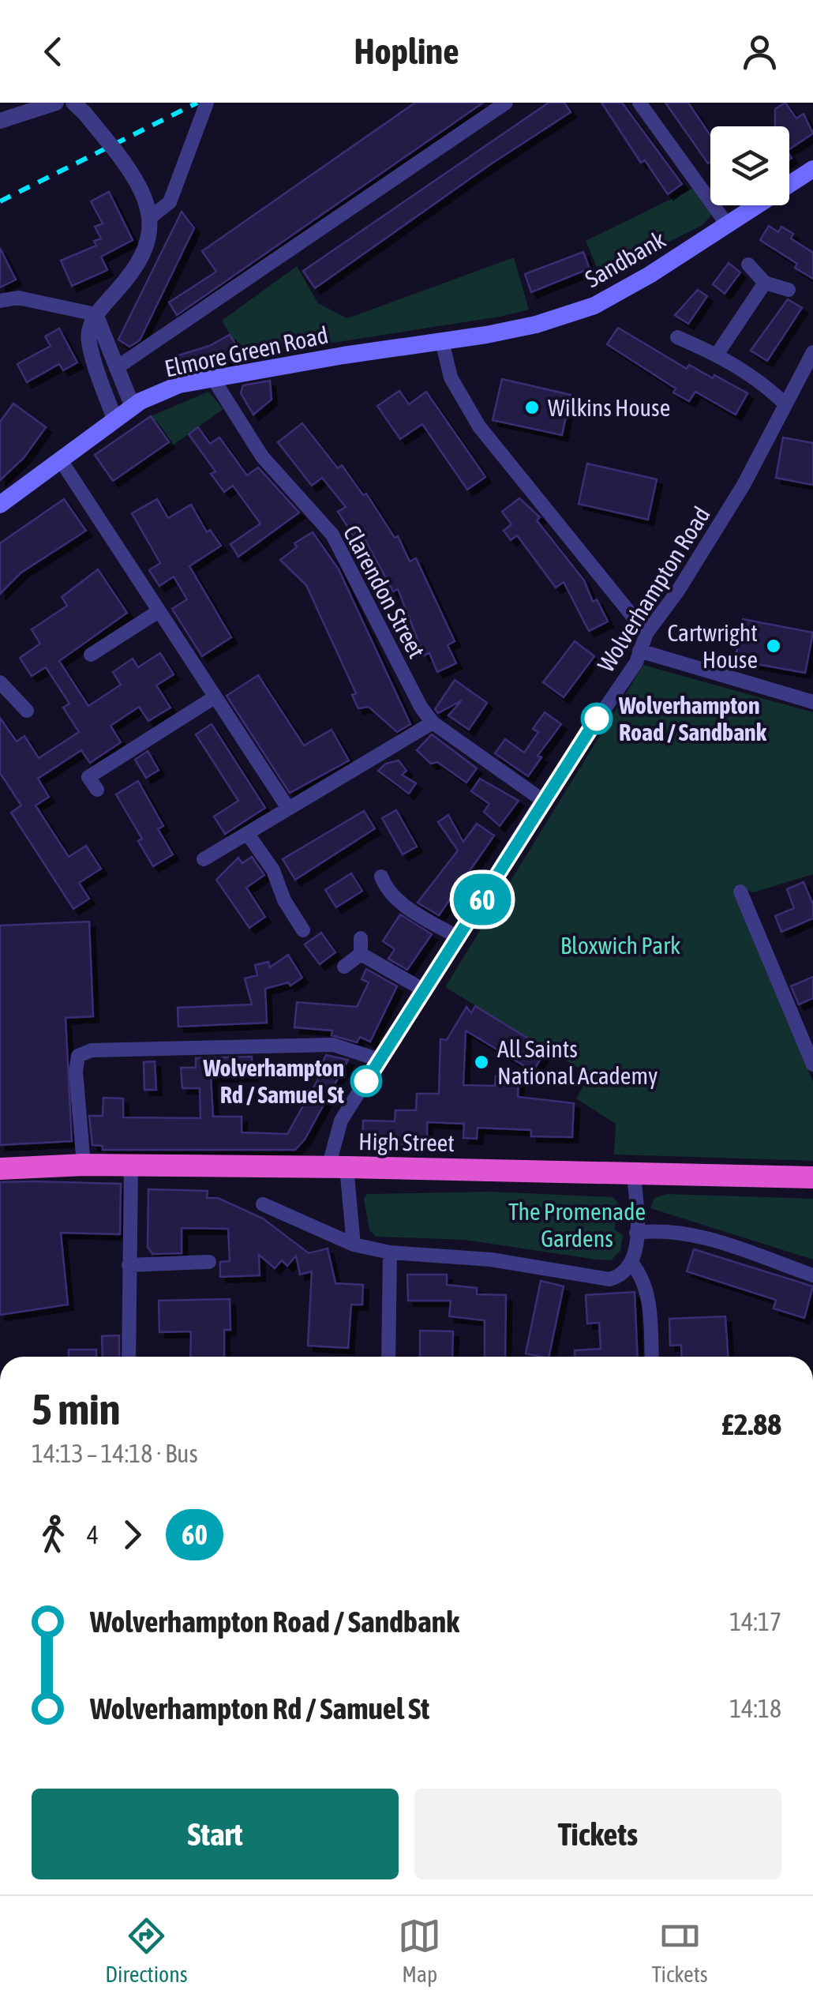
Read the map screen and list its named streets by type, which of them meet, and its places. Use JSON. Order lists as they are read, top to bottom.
{
  "streets": {
    "highway": ["High Street"],
    "main road": ["Sandbank", "Elmore Green Road"],
    "street": ["Wolverhampton Road", "Clarendon Street"]
  },
  "crossings": [
    ["Sandbank", "Elmore Green Road"],
    ["Elmore Green Road", "Clarendon Street"],
    ["Wolverhampton Road", "Clarendon Street"],
    ["Wolverhampton Road", "High Street"]
  ],
  "parks": ["Bloxwich Park", "The Promenade Gardens"],
  "places": [
    "Wilkins House",
    "Cartwright House",
    "Wolverhampton Road / Sandbank",
    "All Saints National Academy",
    "Wolverhampton Rd / Samuel St"
  ],
  "lines": ["bus line 60"],
  "page": {
    "header": "Hopline",
    "on_map": "60",
    "heading": ["5 min", "14:13 – 14:18 · Bus", "£2.88"],
    "legs": ["4", "60"],
    "list": [
      {
        "name": "Wolverhampton Road / Sandbank",
        "value": "14:17"
      },
      {
        "name": "Wolverhampton Rd / Samuel St",
        "value": "14:18"
      }
    ],
    "buttons": ["Start", "Tickets"],
    "tabs": ["Directions", "Map", "Tickets"]
  }
}
